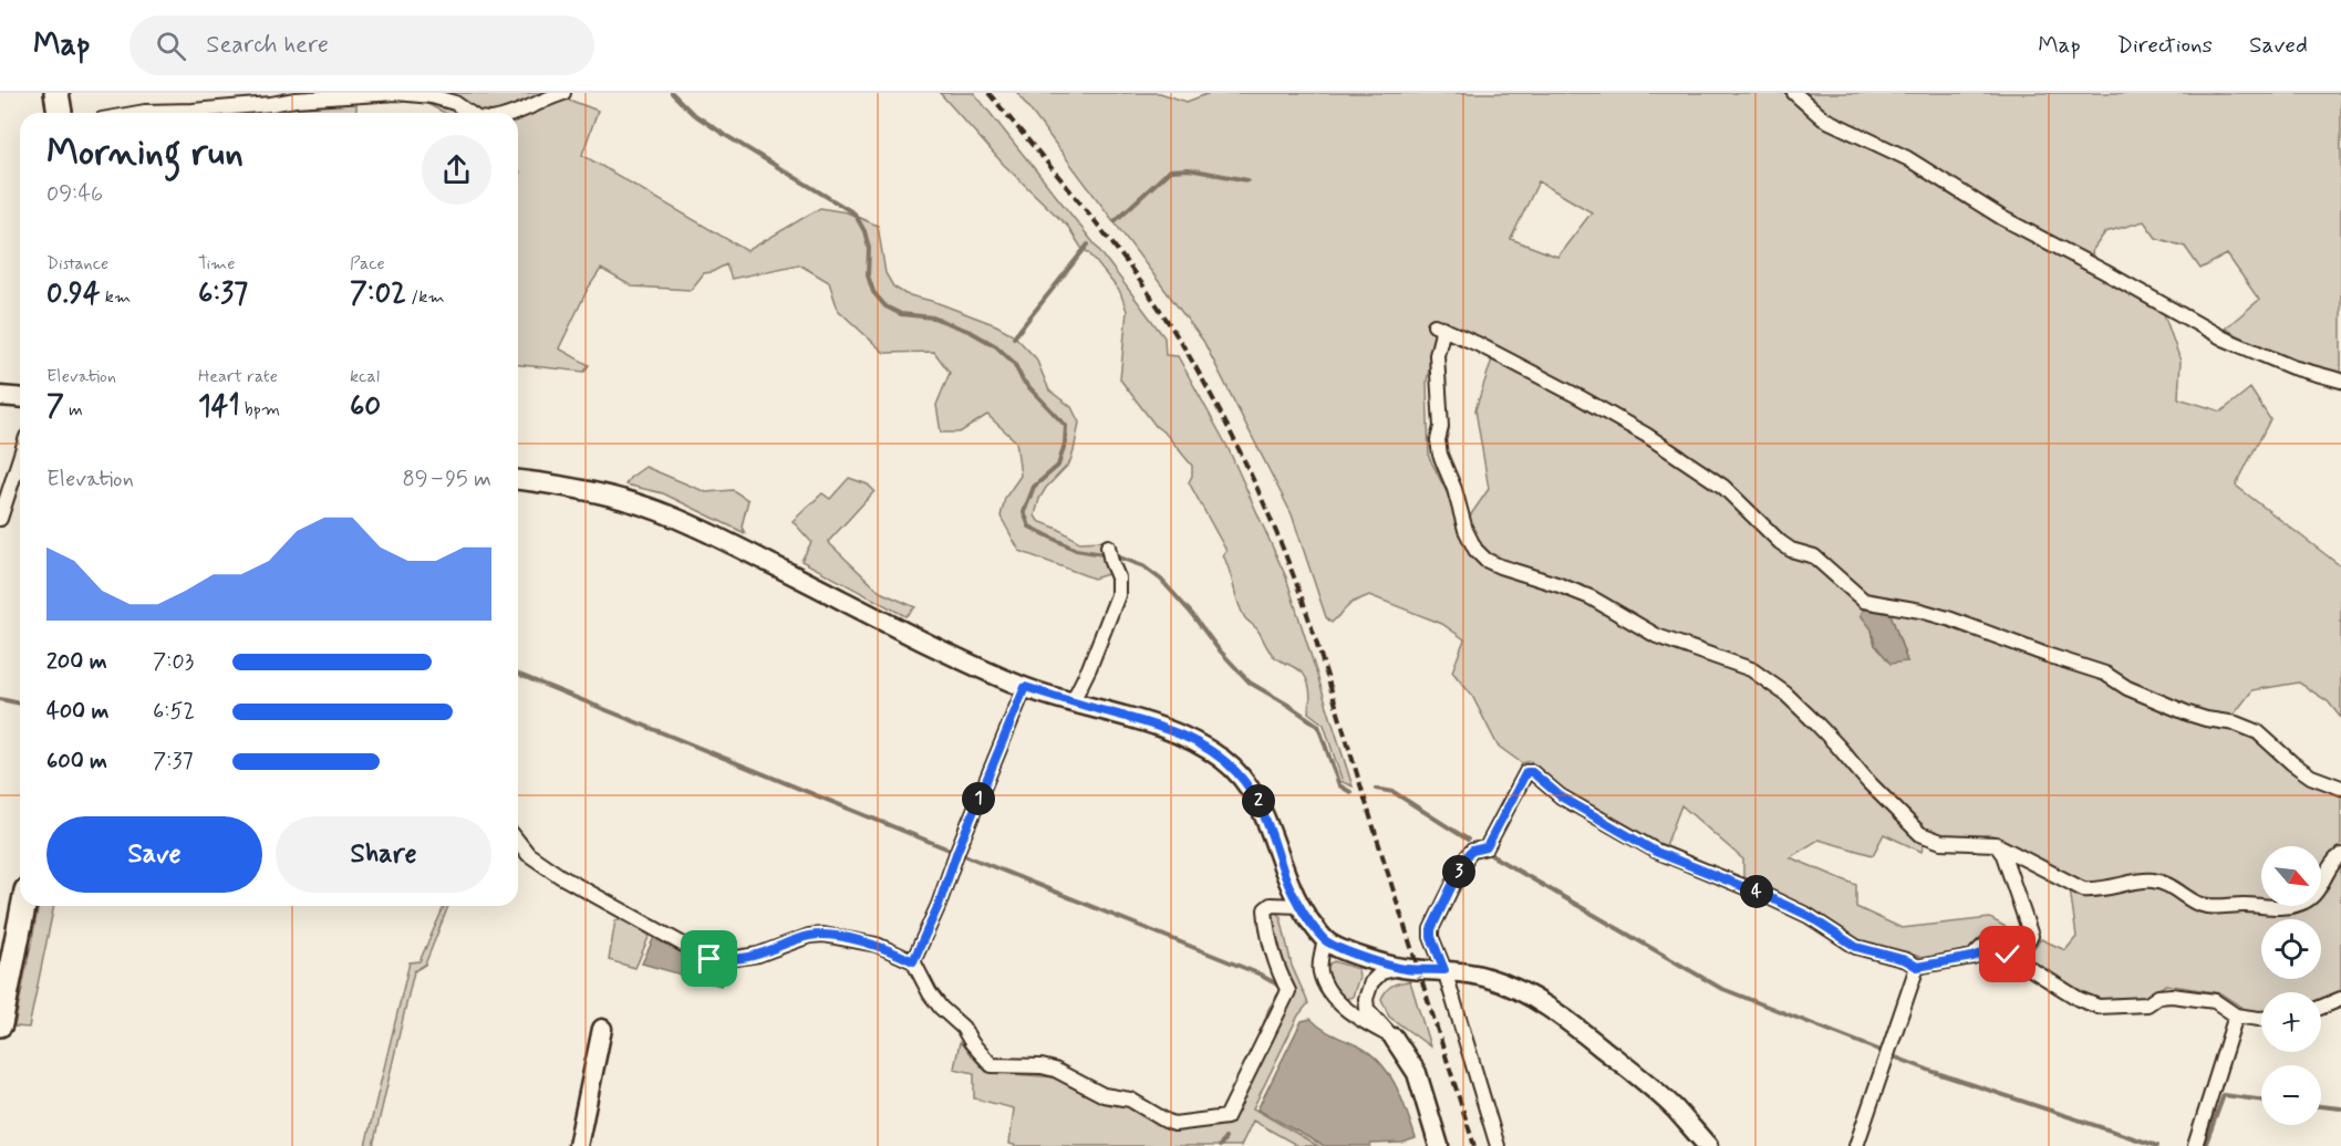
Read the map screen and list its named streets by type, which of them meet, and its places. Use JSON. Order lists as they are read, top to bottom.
{
  "north": "bottom right",
  "page": {
    "header": "Map",
    "search": "Search here",
    "nav": ["Map", "Directions", "Saved"],
    "heading": ["Morning run", "09:46"],
    "stats": [
      ["Distance", "0.94 km"],
      ["Time", "6:37"],
      ["Pace", "7:02 /km"],
      ["Elevation", "7 m"],
      ["Heart rate", "141 bpm"],
      ["kcal", "60"]
    ],
    "chart": ["Elevation", "89–95 m"],
    "list": [
      {
        "name": "200 m",
        "note": "7:03"
      },
      {
        "name": "400 m",
        "note": "6:52"
      },
      {
        "name": "600 m",
        "note": "7:37"
      }
    ],
    "pins": [
      "1",
      "2",
      "3",
      "4"
    ],
    "buttons": ["Save", "Share"],
    "map_buttons": ["+", "−"]
  }
}
